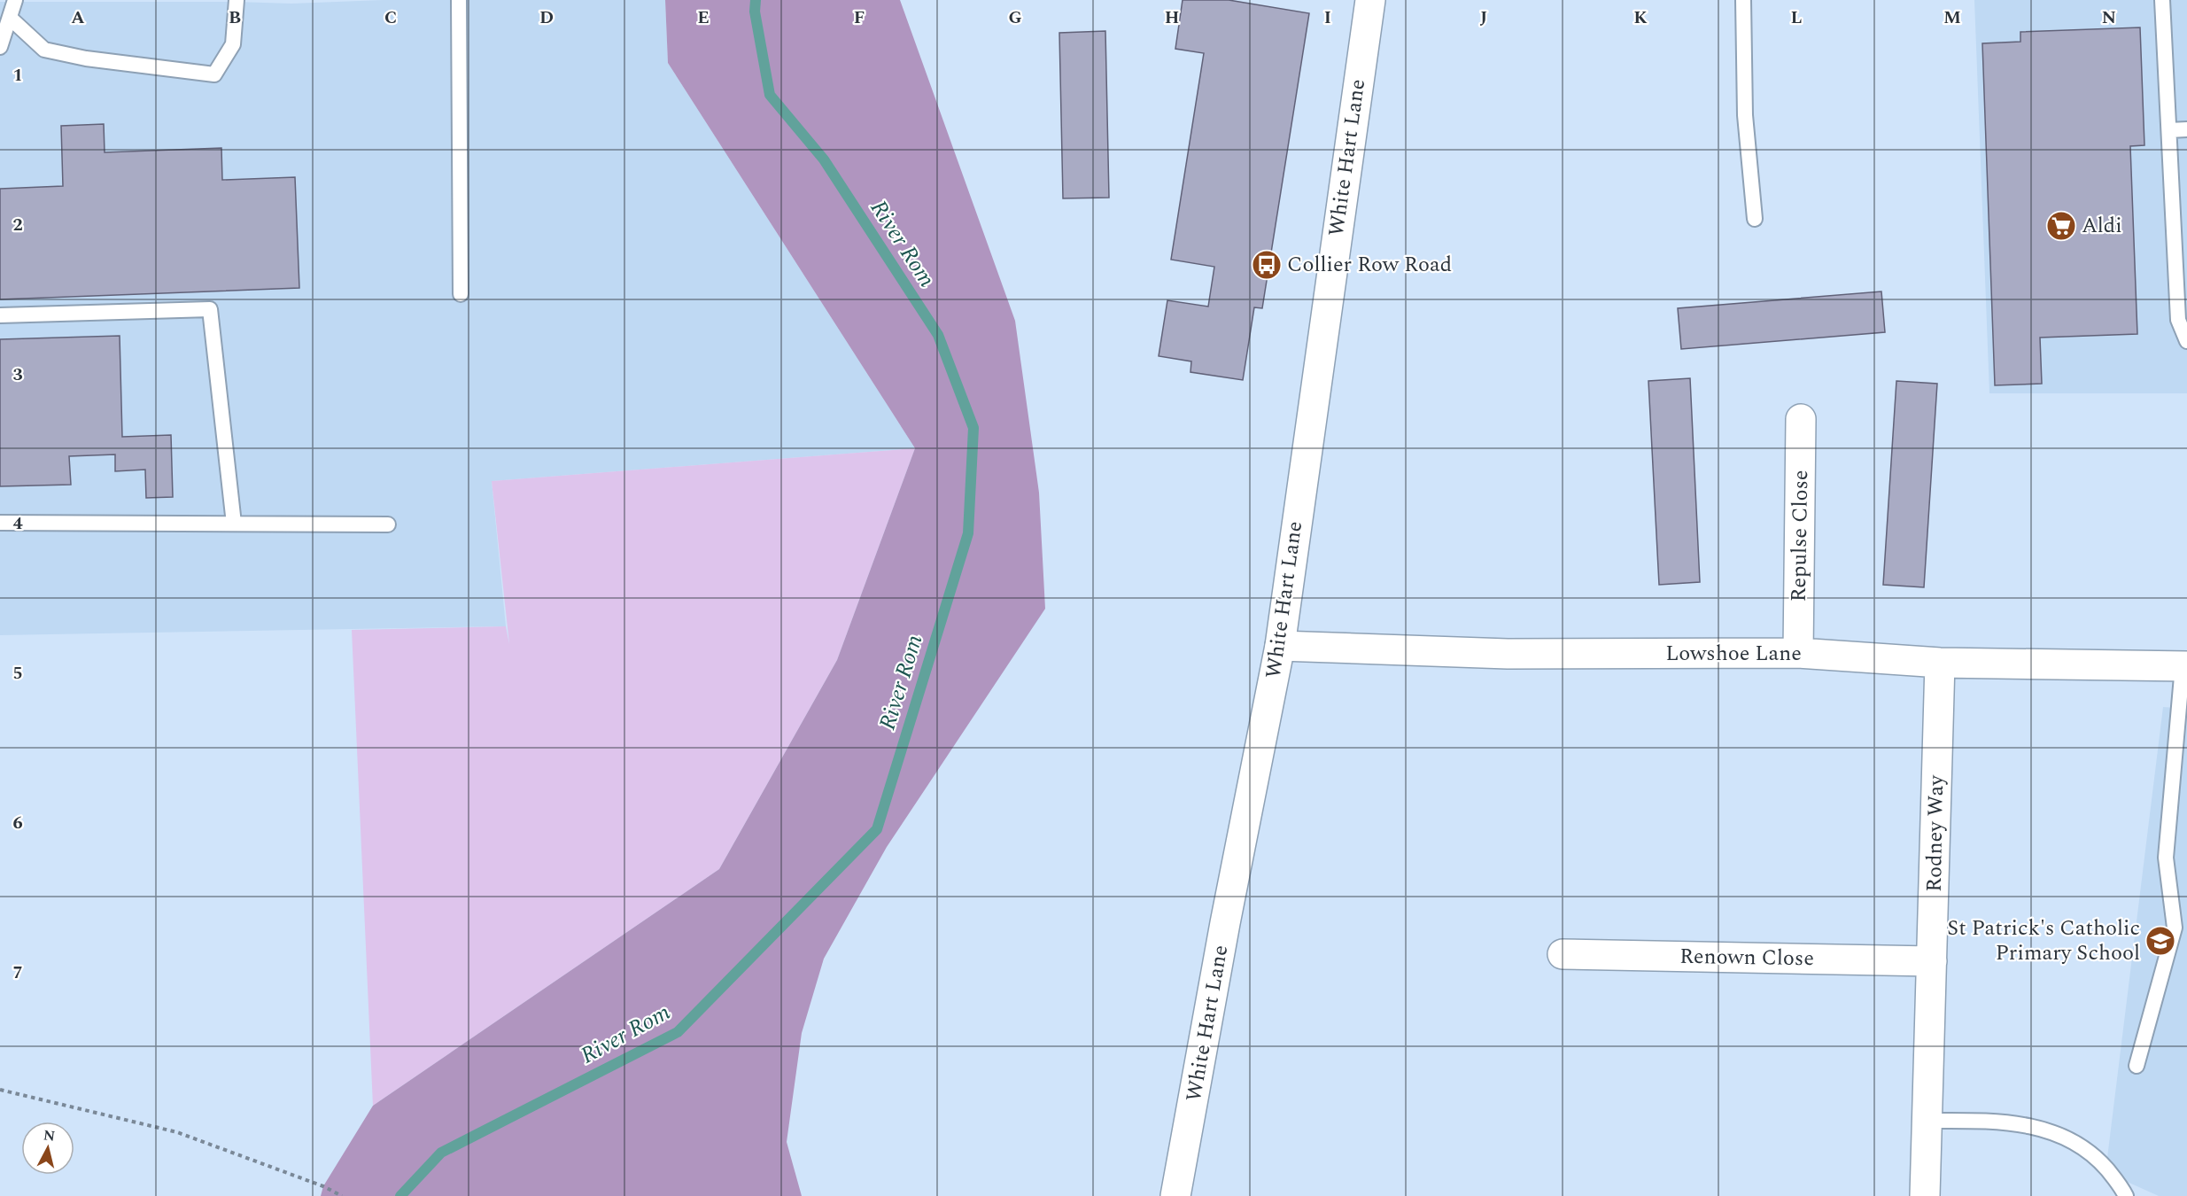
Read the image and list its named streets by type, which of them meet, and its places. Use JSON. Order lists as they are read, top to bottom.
{
  "streets": {
    "street": [
      "White Hart Lane",
      "Repulse Close",
      "Lowshoe Lane",
      "Rodney Way",
      "Renown Close"
    ]
  },
  "crossings": [
    ["White Hart Lane", "Lowshoe Lane"],
    ["Repulse Close", "Lowshoe Lane"],
    ["Lowshoe Lane", "Rodney Way"],
    ["Rodney Way", "Renown Close"]
  ],
  "water": ["River Rom"],
  "places": {
    "supermarket": ["Aldi"],
    "bus stop": ["Collier Row Road"],
    "school or university": ["St Patrick's Catholic Primary School"]
  },
  "north": "top",
  "grid": {
    "columns": [
      "A",
      "B",
      "C",
      "D",
      "E",
      "F",
      "G",
      "H",
      "I",
      "J",
      "K",
      "L",
      "M",
      "N"
    ],
    "rows": [
      "1",
      "2",
      "3",
      "4",
      "5",
      "6",
      "7"
    ]
  }
}
